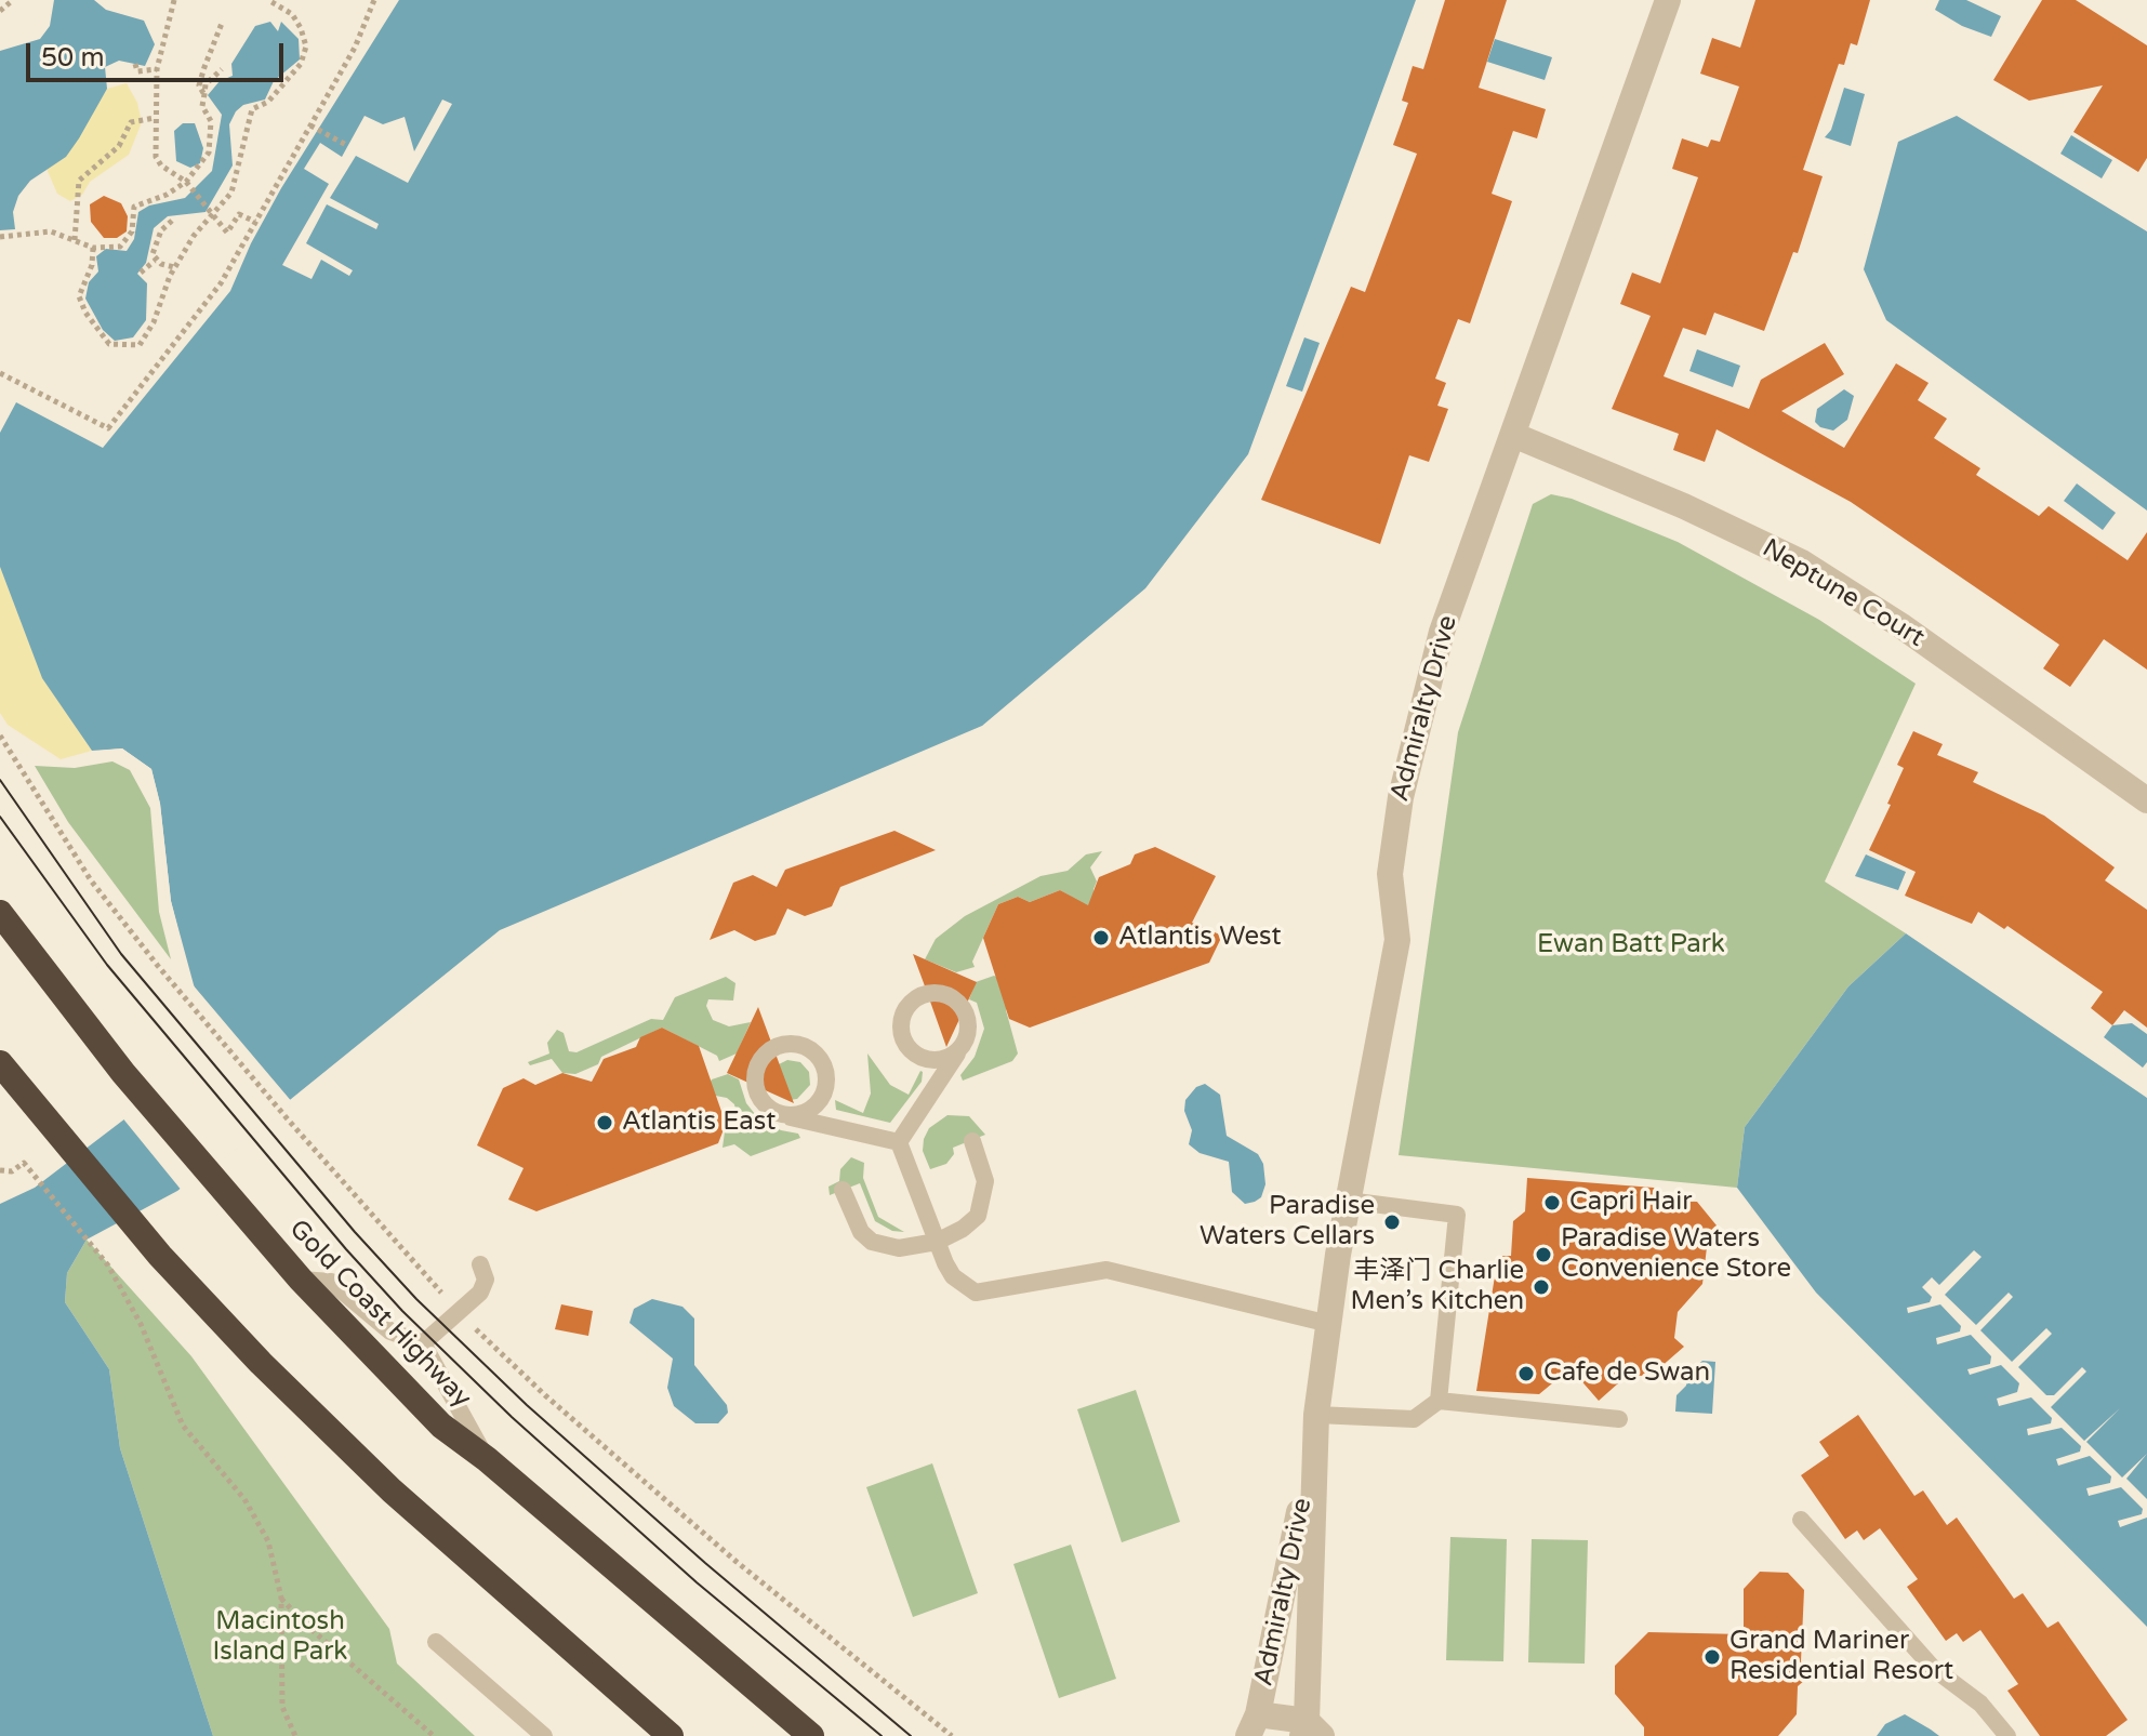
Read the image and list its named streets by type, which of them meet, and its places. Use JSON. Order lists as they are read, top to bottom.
{
  "streets": {
    "highway": ["Gold Coast Highway"],
    "street": ["Neptune Court", "Admiralty Drive"]
  },
  "crossings": [
    ["Neptune Court", "Admiralty Drive"]
  ],
  "parks": ["Ewan Batt Park", "Macintosh Island Park"],
  "places": [
    "Atlantis West",
    "Atlantis East",
    "Capri Hair",
    "Paradise Waters Cellars",
    "Paradise Waters Convenience Store",
    "丰泽门 Charlie Men’s Kitchen",
    "Cafe de Swan",
    "Grand Mariner Residential Resort"
  ],
  "scale_bar": "50 m"
}
